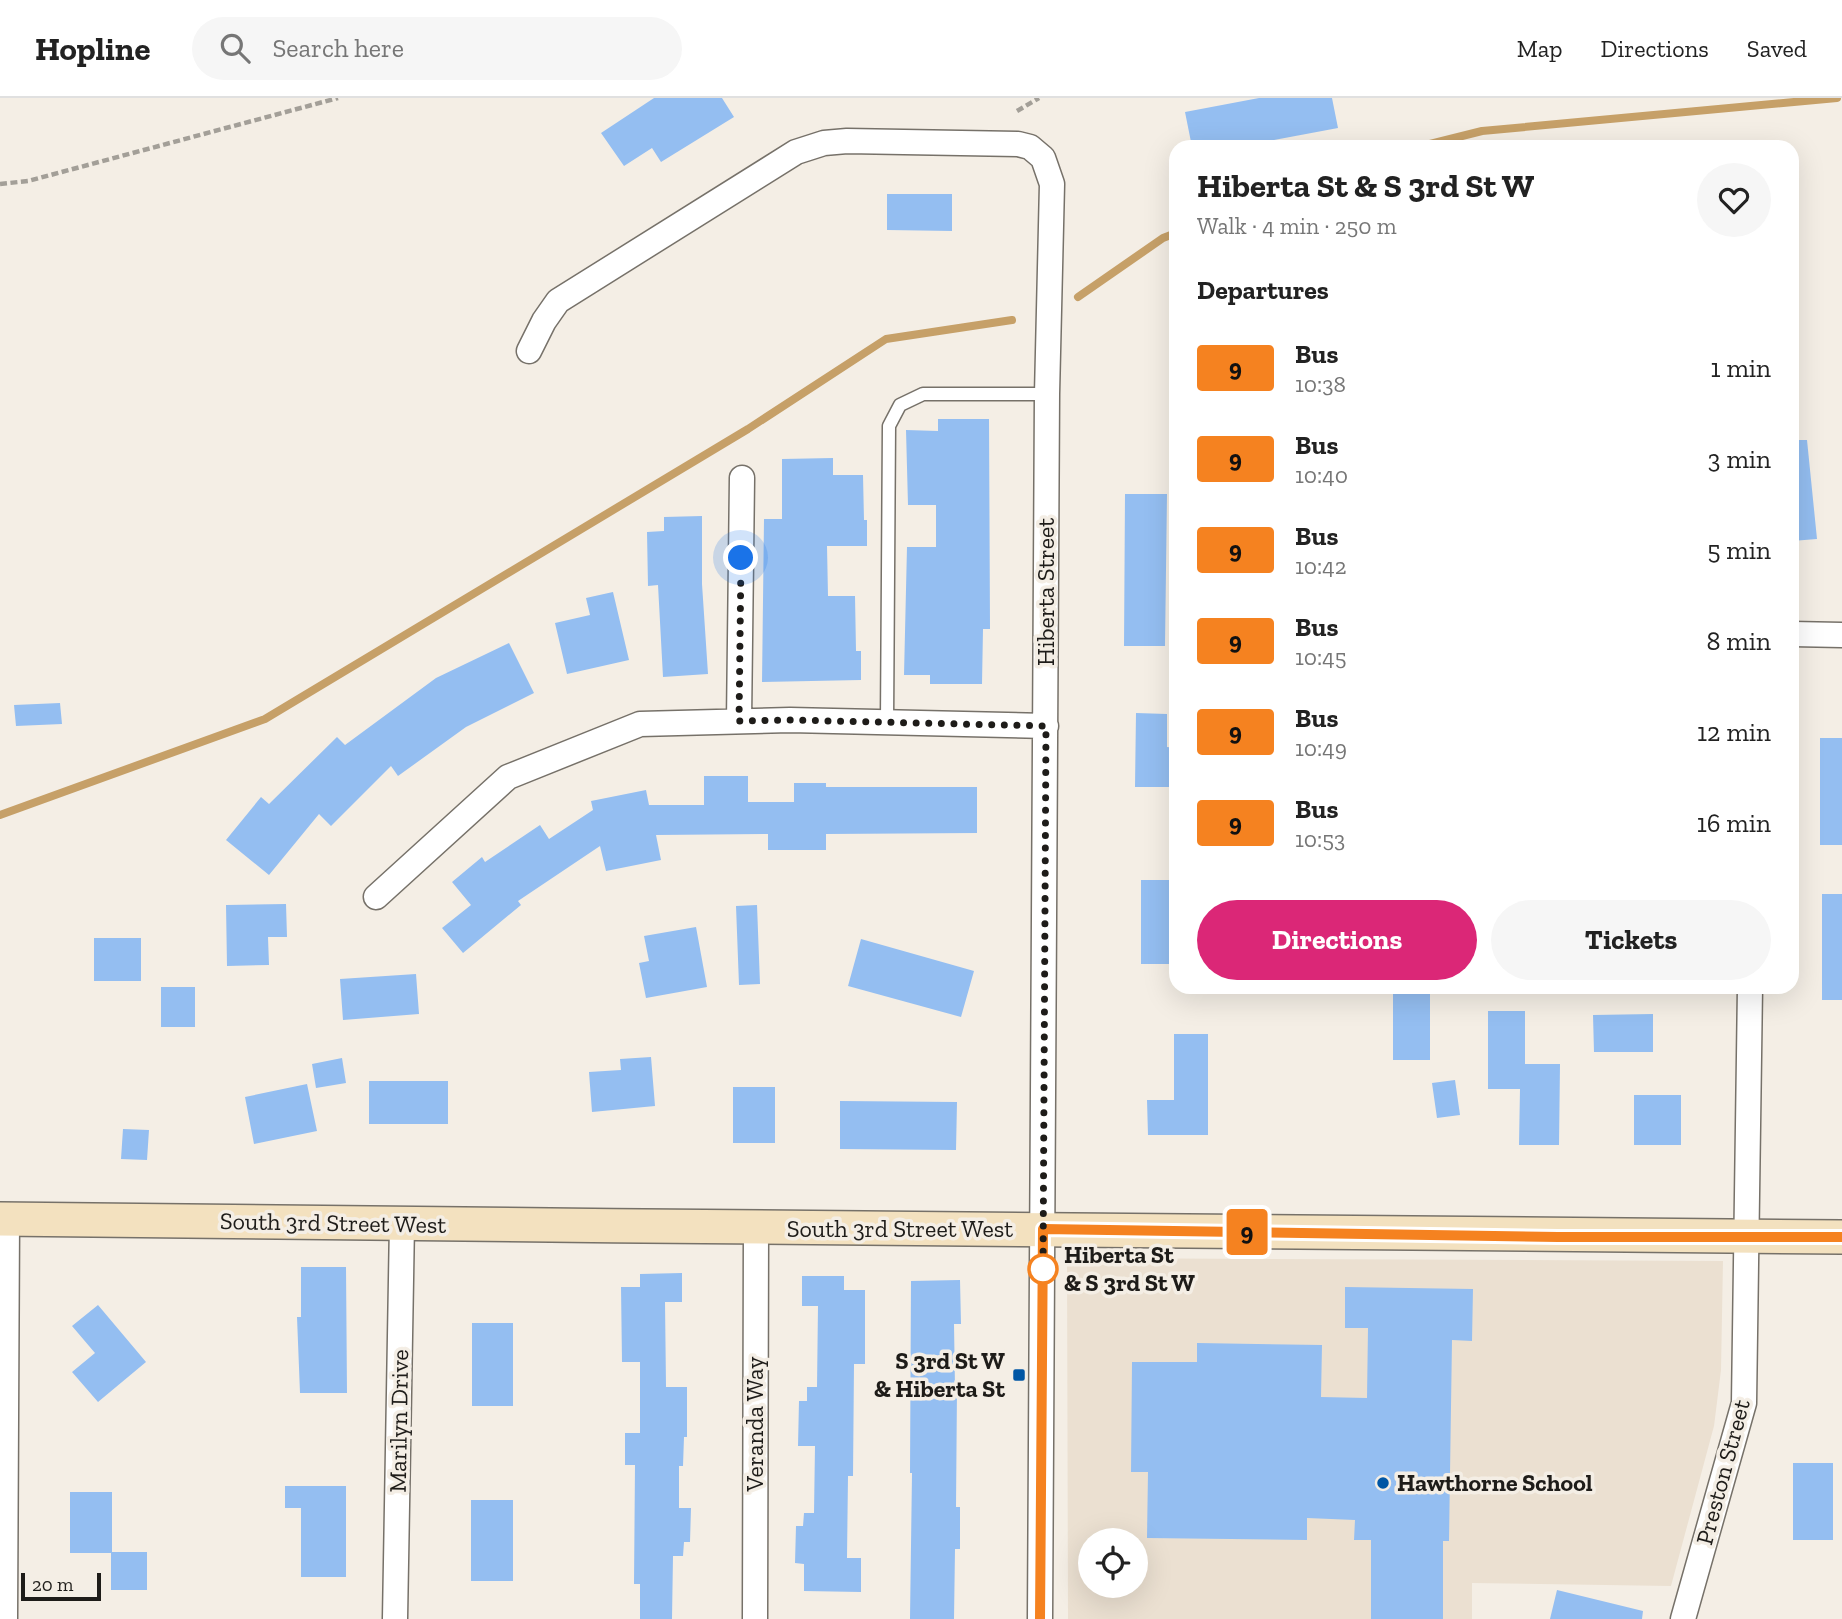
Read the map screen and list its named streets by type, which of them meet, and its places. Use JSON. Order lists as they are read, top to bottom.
{
  "streets": {
    "street": [
      "Hiberta Street",
      "South 3rd Street West",
      "Marilyn Drive",
      "Veranda Way",
      "Preston Street"
    ]
  },
  "crossings": [
    ["Hiberta Street", "South 3rd Street West"],
    ["South 3rd Street West", "Marilyn Drive"],
    ["South 3rd Street West", "Veranda Way"],
    ["South 3rd Street West", "Preston Street"]
  ],
  "places": {
    "other": ["Hiberta St & S 3rd St W", "Hawthorne School"],
    "transit": ["S 3rd St W & Hiberta St"]
  },
  "lines": ["bus line 9"],
  "scale_bar": "20 m",
  "page": {
    "header": "Hopline",
    "search": "Search here",
    "nav": ["Map", "Directions", "Saved"],
    "on_map": "9",
    "heading": [
      ["Hiberta St & S 3rd St W", "Walk · 4 min · 250 m"],
      "Departures"
    ],
    "list": [
      {
        "mark": "9",
        "name": "Bus",
        "note": "10:38",
        "value": "1 min"
      },
      {
        "mark": "9",
        "name": "Bus",
        "note": "10:40",
        "value": "3 min"
      },
      {
        "mark": "9",
        "name": "Bus",
        "note": "10:42",
        "value": "5 min"
      },
      {
        "mark": "9",
        "name": "Bus",
        "note": "10:45",
        "value": "8 min"
      },
      {
        "mark": "9",
        "name": "Bus",
        "note": "10:49",
        "value": "12 min"
      },
      {
        "mark": "9",
        "name": "Bus",
        "note": "10:53",
        "value": "16 min"
      }
    ],
    "buttons": ["Directions", "Tickets"],
    "scale": "20 m"
  }
}
